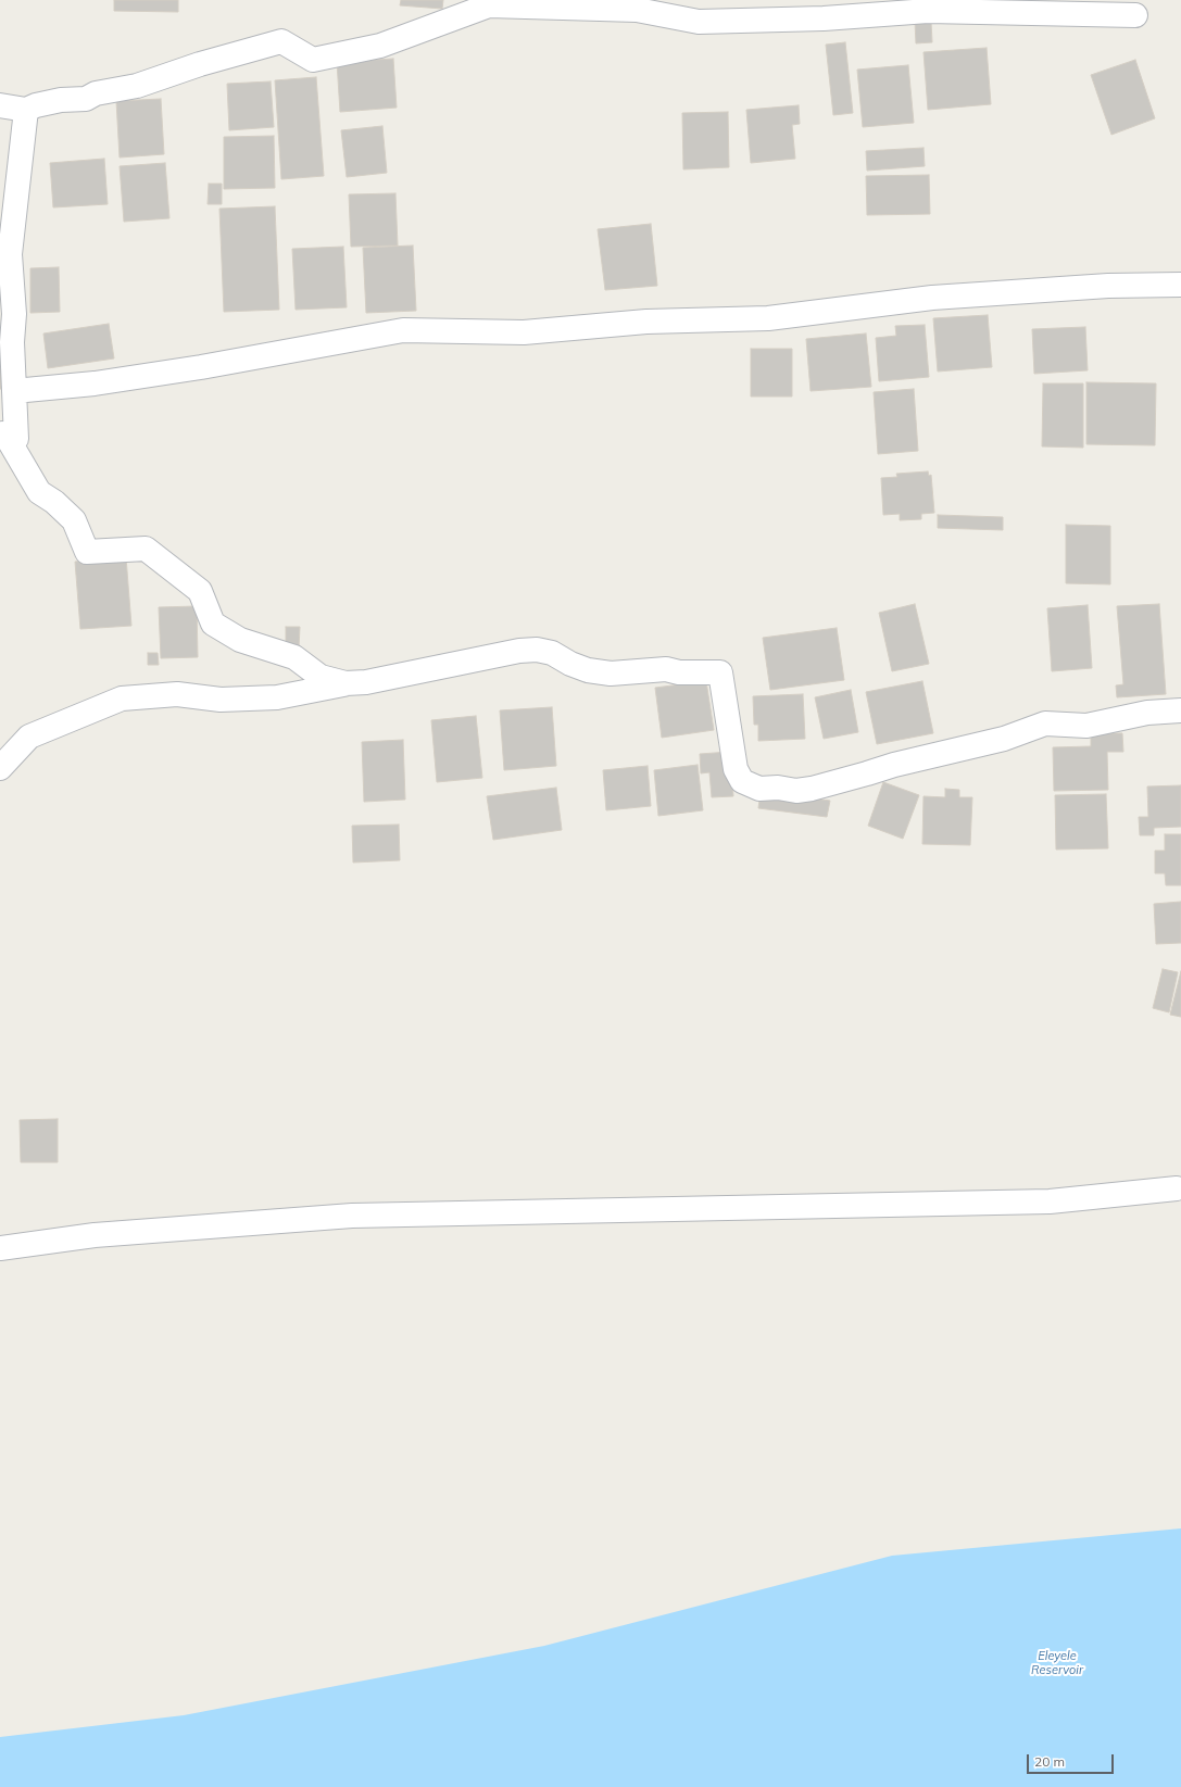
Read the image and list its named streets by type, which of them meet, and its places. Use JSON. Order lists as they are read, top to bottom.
{
  "water": ["Eleyele Reservoir"],
  "scale_bar": "20 m"
}
